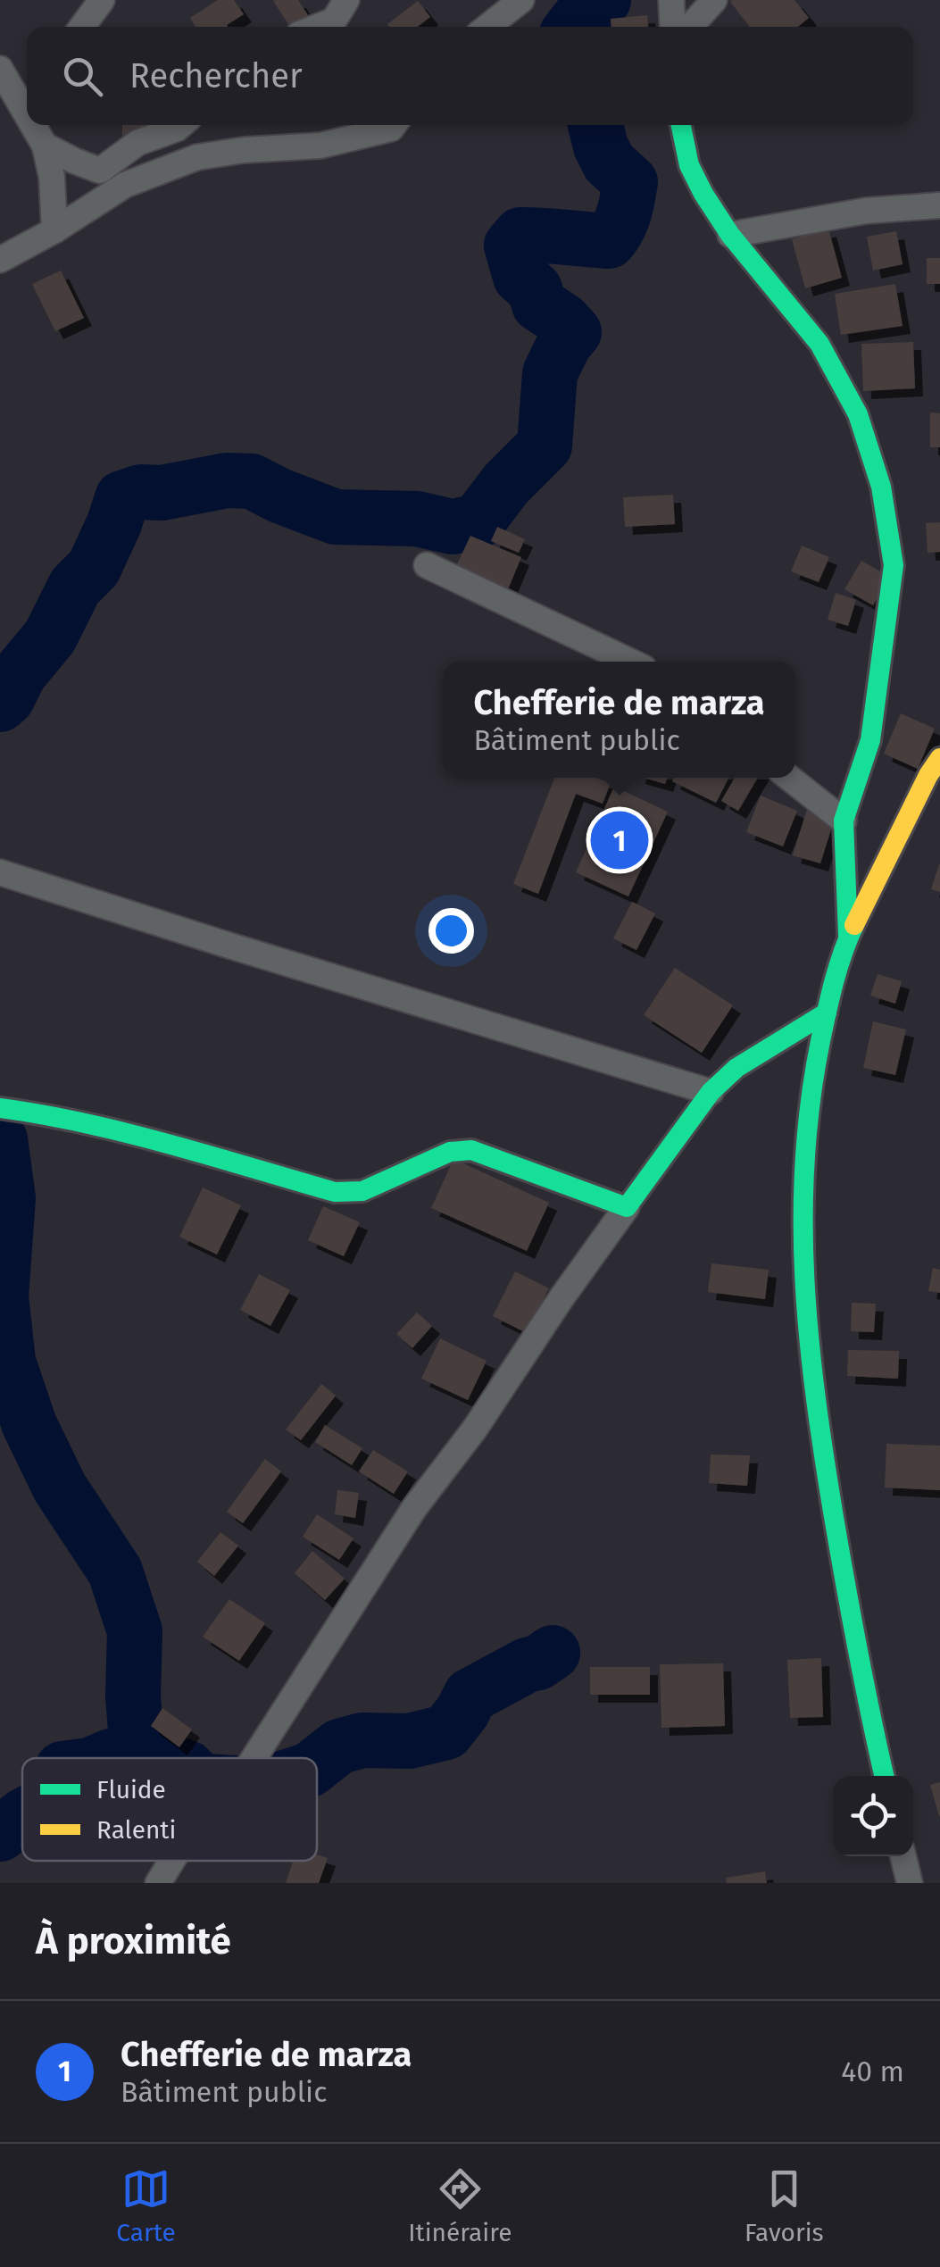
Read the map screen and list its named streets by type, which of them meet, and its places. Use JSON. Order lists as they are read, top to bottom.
{
  "legend": ["Fluide", "Ralenti"],
  "page": {
    "search": "Rechercher",
    "popup": ["Chefferie de marza", "Bâtiment public"],
    "pins": "1",
    "heading": "À proximité",
    "list": [
      {
        "mark": "1",
        "name": "Chefferie de marza",
        "note": "Bâtiment public",
        "value": "40 m"
      }
    ],
    "nav": ["Carte", "Itinéraire", "Favoris"]
  }
}
